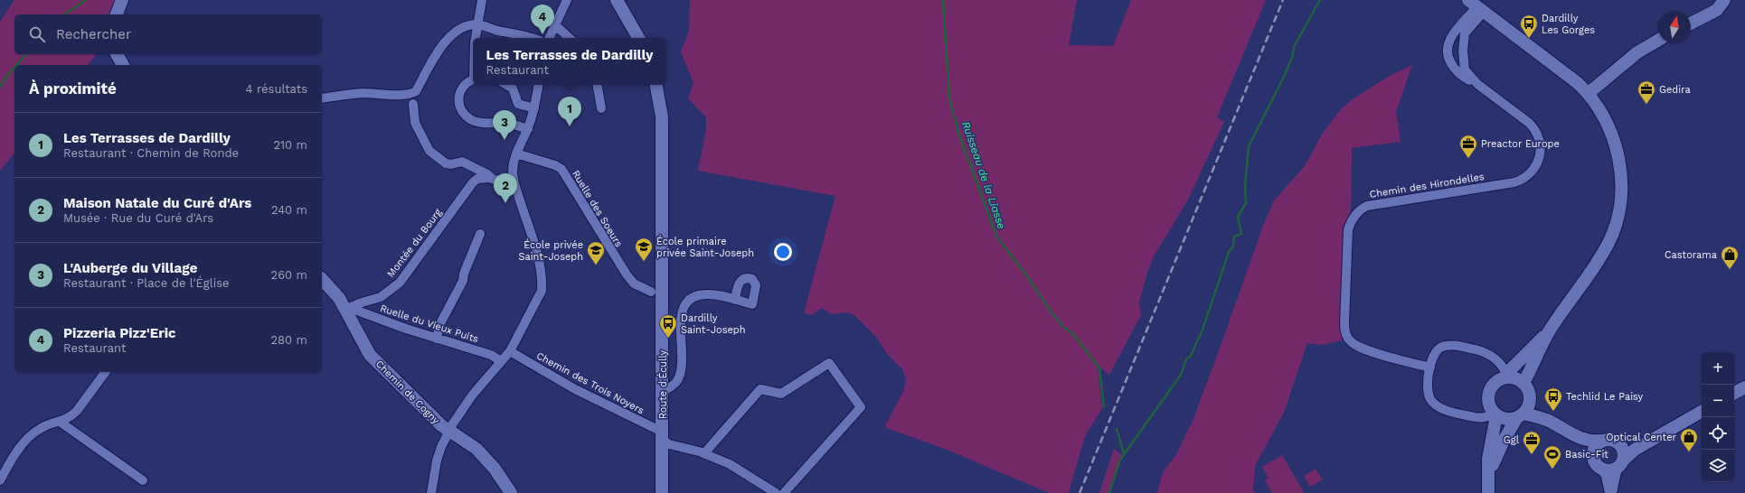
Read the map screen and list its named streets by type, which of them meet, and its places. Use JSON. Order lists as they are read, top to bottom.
{
  "streets": {
    "main road": ["Route d'Écully", "Chemin de Cogny"],
    "street": [
      "Chemin des Hirondelles",
      "Ruelle des Soeurs",
      "Montée du Bourg",
      "Ruelle du Vieux Puits",
      "Chemin des Trois Noyers"
    ]
  },
  "crossings": [
    ["Montée du Bourg", "Ruelle du Vieux Puits"],
    ["Montée du Bourg", "Chemin de Cogny"],
    ["Ruelle du Vieux Puits", "Chemin de Cogny"],
    ["Chemin des Trois Noyers", "Route d'Écully"]
  ],
  "water": ["Ruisseau de la Liasse"],
  "places": {
    "bus stop": ["Dardilly Les Gorges", "Dardilly Saint-Joseph", "Techlid Le Paisy"],
    "office": ["Gedira", "Preactor Europe", "Ggl"],
    "school or university": ["École primaire privée Saint-Joseph", "École privée Saint-Joseph"],
    "shop": ["Castorama", "Optical Center"],
    "sports": ["Basic-Fit"]
  },
  "north": "top",
  "page": {
    "pins": [
      "4",
      "1",
      "3",
      "2"
    ],
    "search": "Rechercher",
    "popup": ["Les Terrasses de Dardilly", "Restaurant"],
    "heading": ["À proximité", "4 résultats"],
    "list": [
      {
        "mark": "1",
        "name": "Les Terrasses de Dardilly",
        "note": "Restaurant · Chemin de Ronde",
        "value": "210 m"
      },
      {
        "mark": "2",
        "name": "Maison Natale du Curé d'Ars",
        "note": "Musée · Rue du Curé d'Ars",
        "value": "240 m"
      },
      {
        "mark": "3",
        "name": "L'Auberge du Village",
        "note": "Restaurant · Place de l'Église",
        "value": "260 m"
      },
      {
        "mark": "4",
        "name": "Pizzeria Pizz'Eric",
        "note": "Restaurant",
        "value": "280 m"
      }
    ],
    "map_buttons": ["+", "−"]
  }
}
